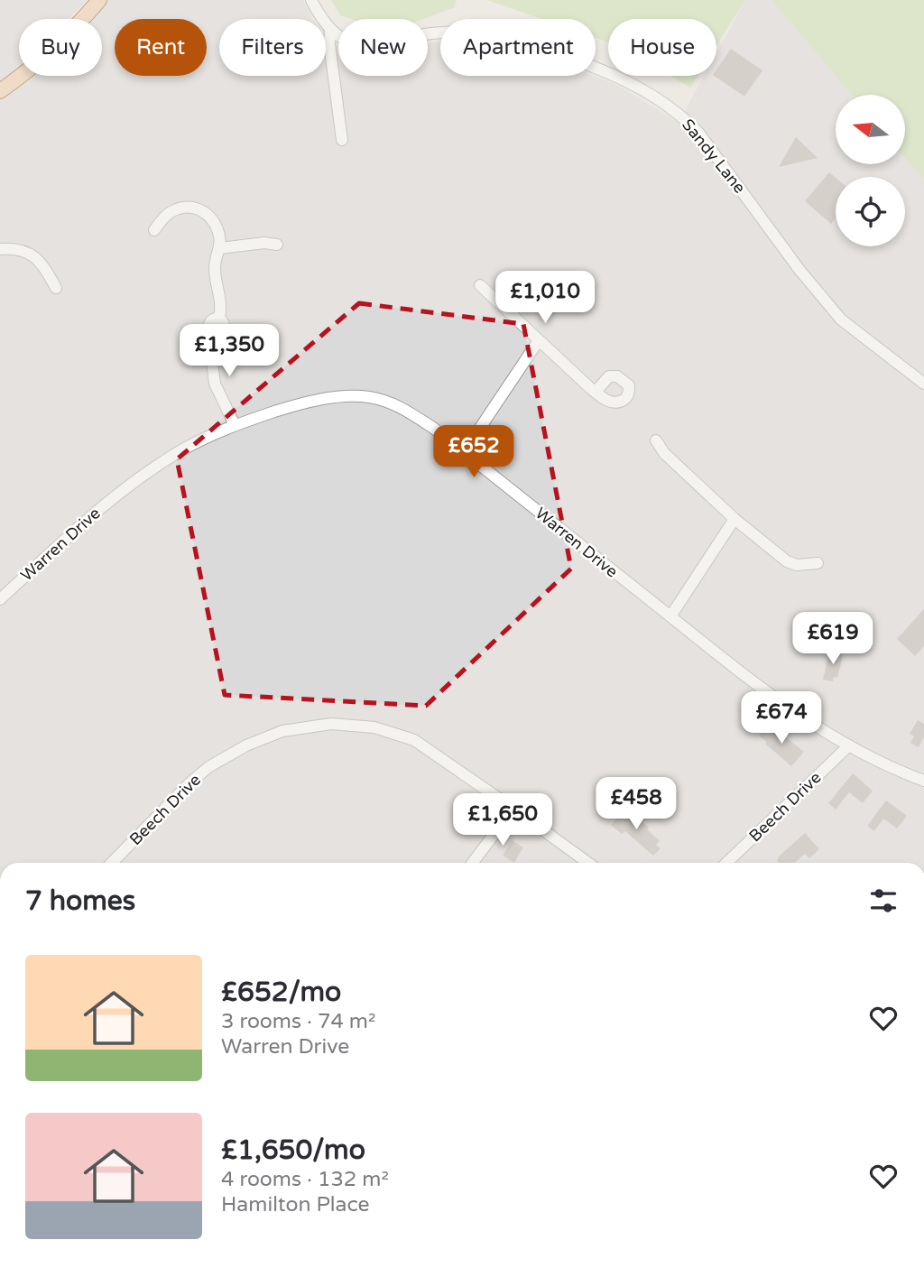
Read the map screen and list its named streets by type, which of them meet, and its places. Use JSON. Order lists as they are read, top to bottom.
{
  "streets": {
    "street": ["Sandy Lane", "Warren Drive", "Beech Drive"]
  },
  "crossings": [
    ["Warren Drive", "Beech Drive"]
  ],
  "north": "left",
  "page": {
    "chip": [
      "Buy",
      "Rent",
      "Filters",
      "New",
      "Apartment",
      "House"
    ],
    "price": [
      "£1,010",
      "£1,350",
      "£652",
      "£619",
      "£674",
      "£458",
      "£1,650"
    ],
    "heading": "7 homes",
    "list": [
      {
        "name": "£652/mo",
        "note": "3 rooms · 74 m² · Warren Drive"
      },
      {
        "name": "£1,650/mo",
        "note": "4 rooms · 132 m² · Hamilton Place"
      }
    ]
  }
}
